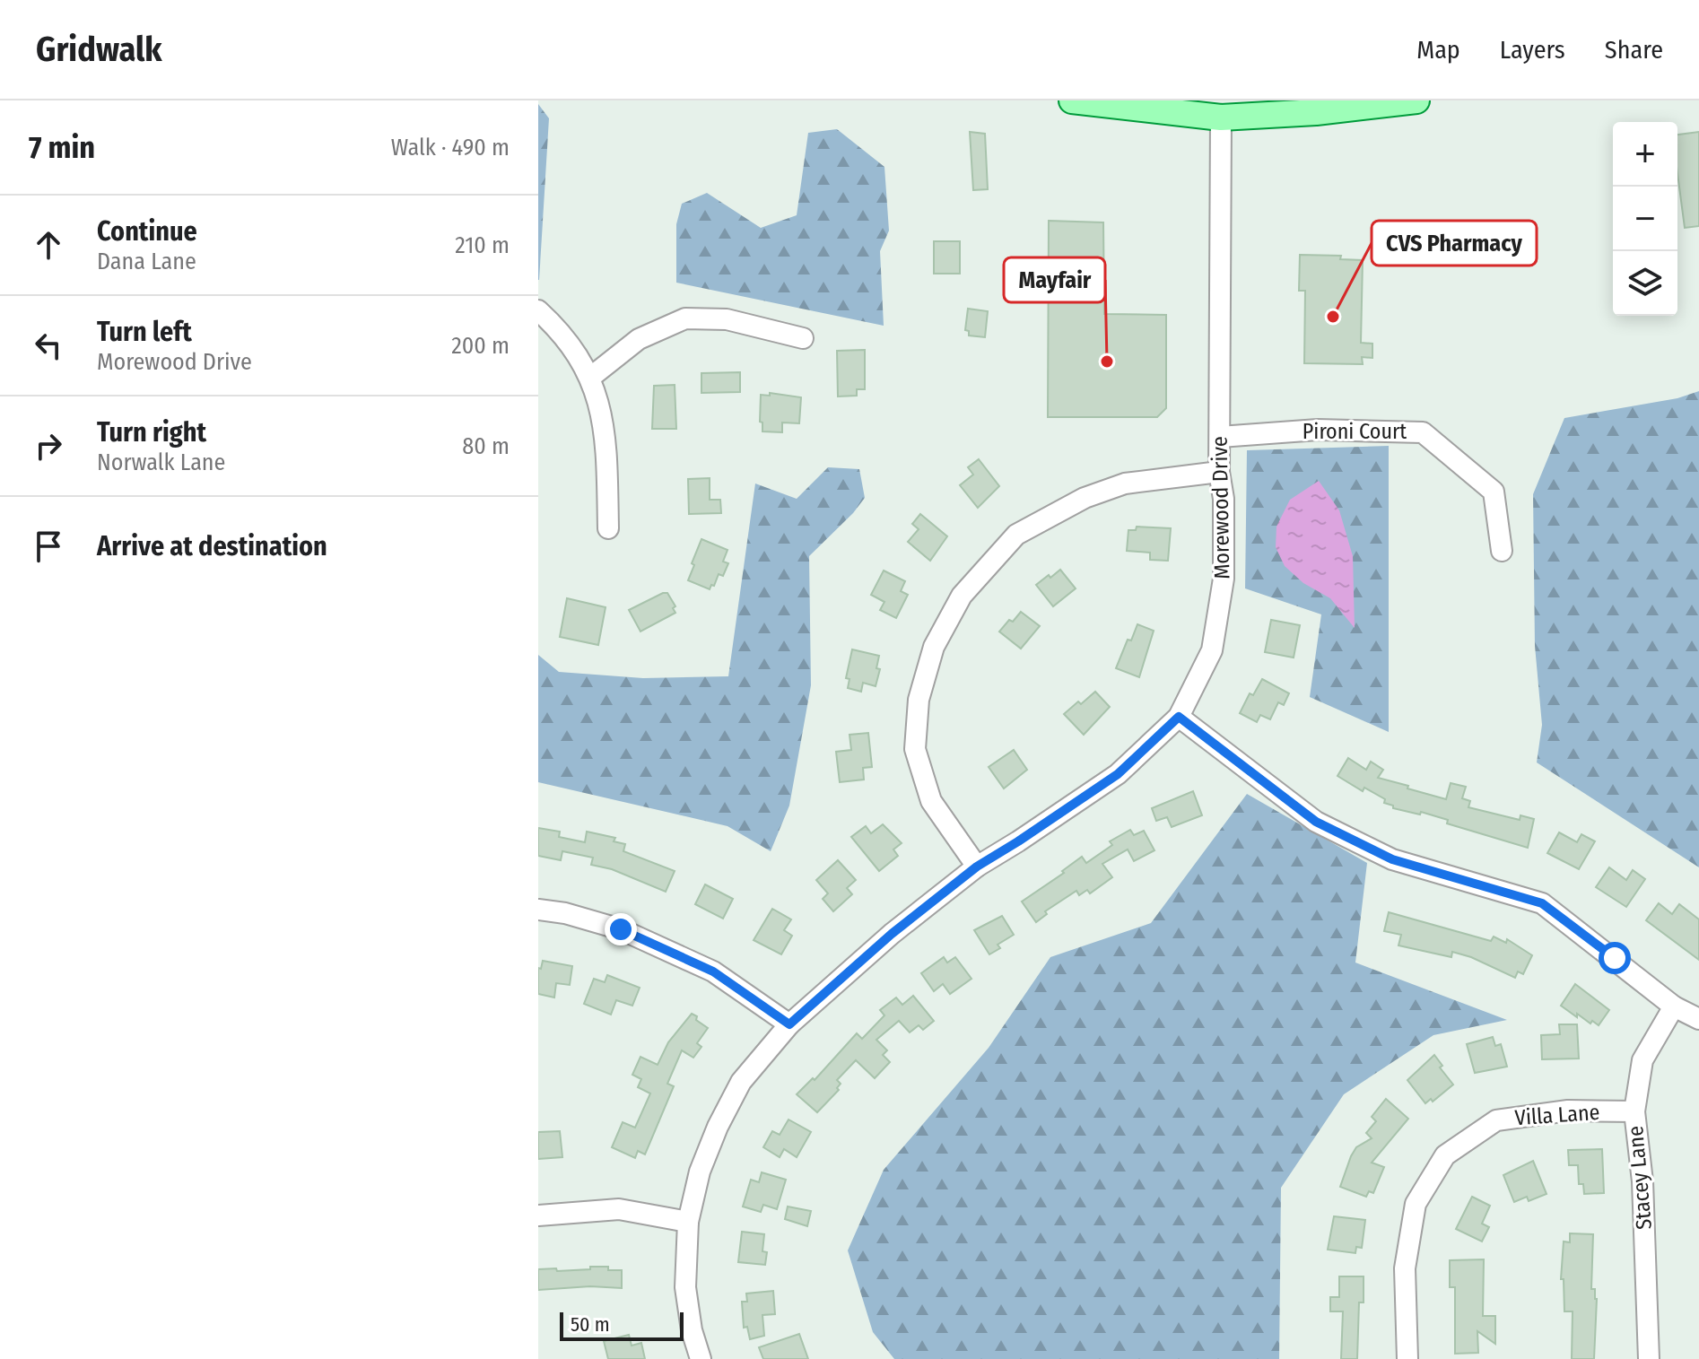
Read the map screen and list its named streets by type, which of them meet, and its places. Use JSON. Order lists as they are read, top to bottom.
{
  "streets": {
    "street": [
      "Pironi Court",
      "Morewood Drive",
      "Villa Lane",
      "Stacey Lane"
    ]
  },
  "crossings": [
    ["Pironi Court", "Morewood Drive"],
    ["Villa Lane", "Stacey Lane"]
  ],
  "places": ["CVS Pharmacy", "Mayfair"],
  "scale_bar": "50 m",
  "page": {
    "header": "Gridwalk",
    "nav": ["Map", "Layers", "Share"],
    "heading": ["7 min", "Walk · 490 m"],
    "map_buttons": ["+", "−"],
    "list": [
      ["Continue", "Dana Lane", "210 m"],
      ["Turn left", "Morewood Drive", "200 m"],
      ["Turn right", "Norwalk Lane", "80 m"],
      "Arrive at destination"
    ],
    "scale": "50 m"
  }
}
